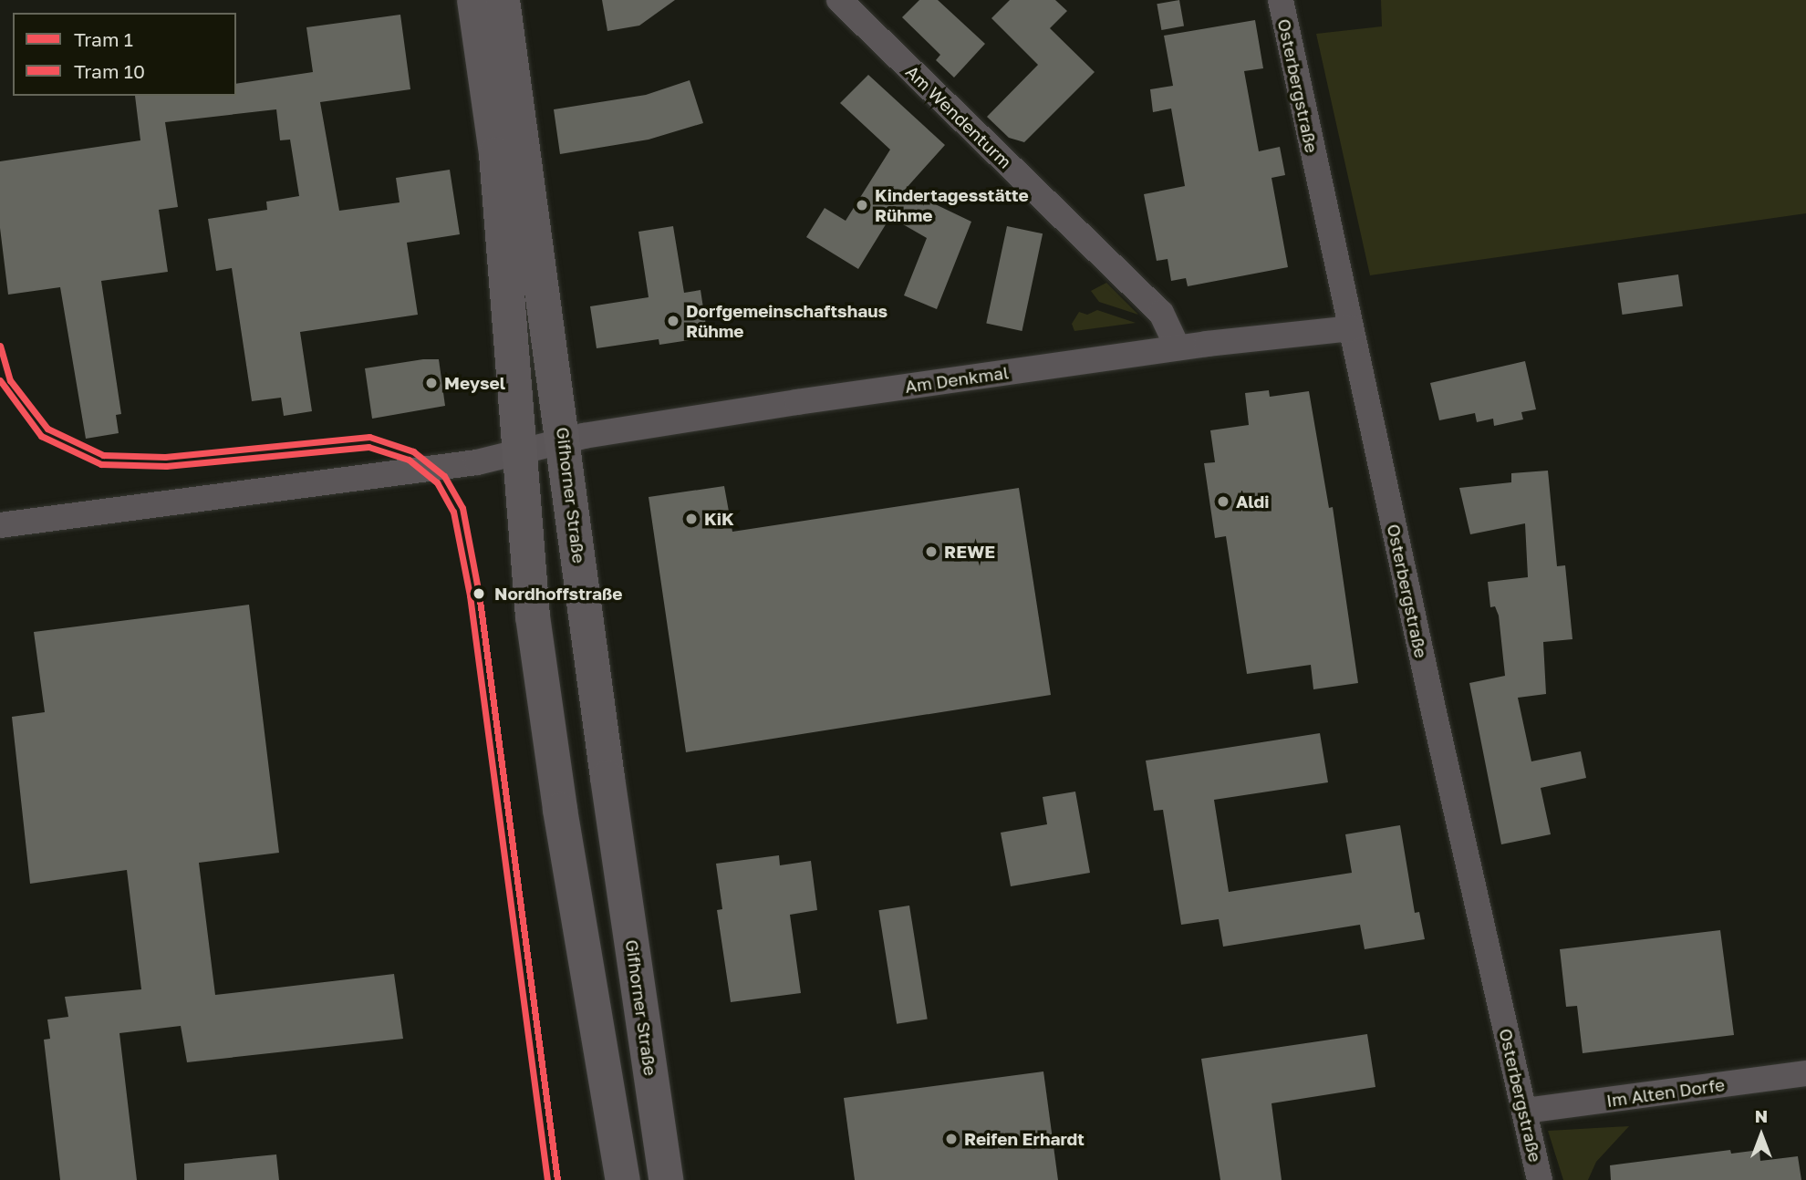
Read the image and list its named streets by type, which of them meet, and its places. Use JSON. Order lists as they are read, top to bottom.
{
  "streets": {
    "main road": ["Gifhorner Straße"],
    "street": [
      "Osterbergstraße",
      "Am Wendenturm",
      "Am Denkmal",
      "Im Alten Dorfe"
    ]
  },
  "crossings": [
    ["Osterbergstraße", "Am Denkmal"],
    ["Osterbergstraße", "Im Alten Dorfe"],
    ["Am Wendenturm", "Am Denkmal"],
    ["Am Denkmal", "Gifhorner Straße"]
  ],
  "places": [
    "Kindertagesstätte Rühme",
    "Dorfgemeinschaftshaus Rühme",
    "Meysel",
    "Aldi",
    "KiK",
    "REWE",
    "Nordhoffstraße",
    "Reifen Erhardt"
  ],
  "lines": ["tram line 1", "tram line 10"],
  "legend": ["Tram 1", "Tram 10"],
  "north": "top"
}
